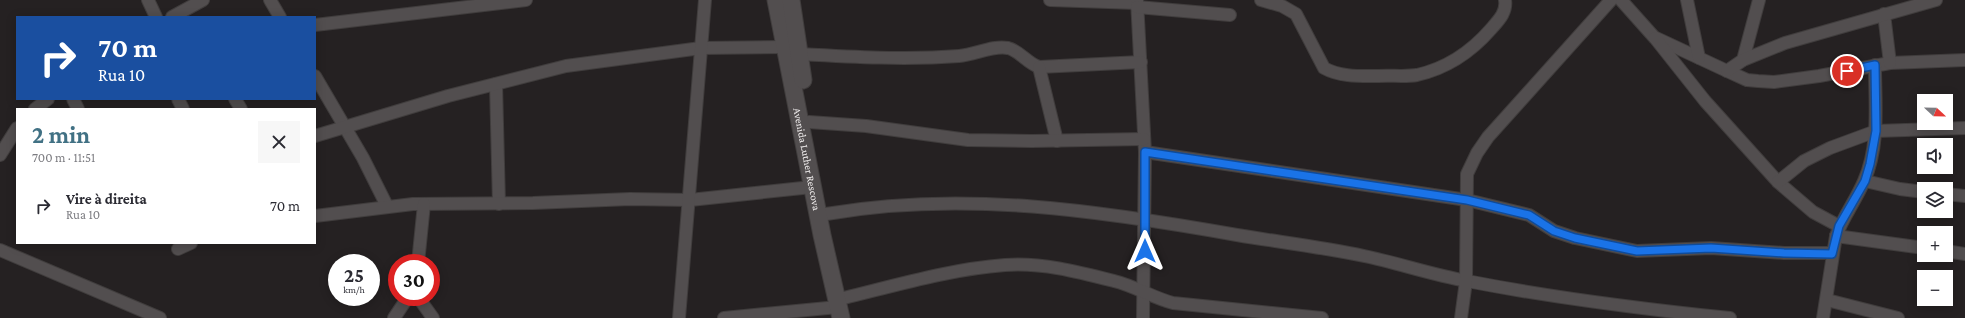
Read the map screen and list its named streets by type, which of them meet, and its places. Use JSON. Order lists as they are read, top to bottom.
{
  "streets": {
    "main road": ["Avenida Luther Rescova"]
  },
  "north": "right",
  "page": {
    "turn": ["70 m", "Rua 10"],
    "map_buttons": ["+", "−"],
    "heading": ["2 min", "700 m · 11:51"],
    "list": [
      {
        "name": "Vire à direita",
        "note": "Rua 10",
        "value": "70 m"
      }
    ],
    "speed": "25 km/h",
    "limit": "30"
  }
}
